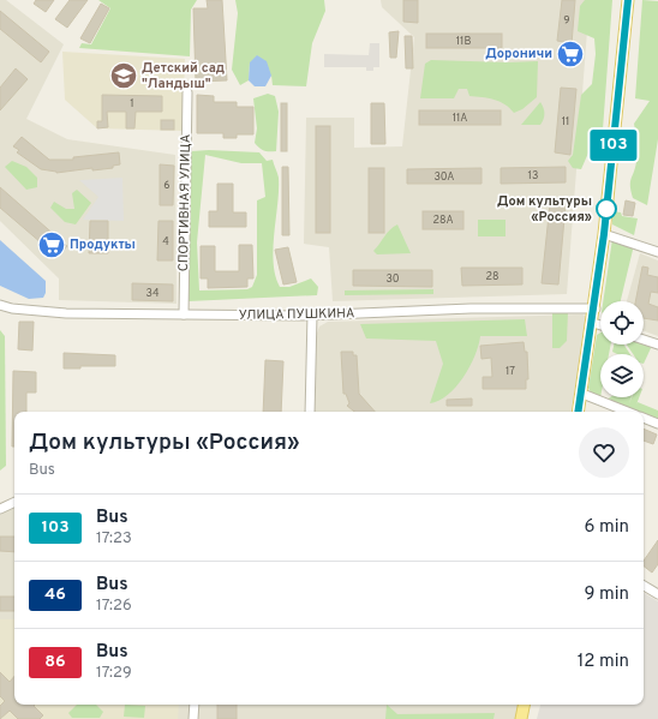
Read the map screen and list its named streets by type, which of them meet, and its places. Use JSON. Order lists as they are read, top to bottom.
{
  "streets": {
    "street": ["СПОРТИВНАЯ УЛИЦА", "УЛИЦА ПУШКИНА"]
  },
  "crossings": [
    ["СПОРТИВНАЯ УЛИЦА", "УЛИЦА ПУШКИНА"]
  ],
  "places": {
    "supermarket": ["Дороничи", "Продукты"],
    "school or university": ["Детский сад \"Ландыш\""],
    "other": ["Дом культуры «Россия»"]
  },
  "lines": ["bus line 103"],
  "house_numbers": [
    "9",
    "11В",
    "1",
    "11А",
    "11",
    "13",
    "30А",
    "6",
    "28А",
    "4",
    "28",
    "30",
    "34",
    "17"
  ],
  "page": {
    "on_map": "103",
    "heading": ["Дом культуры «Россия»", "Bus"],
    "list": [
      {
        "mark": "103",
        "name": "Bus",
        "note": "17:23",
        "value": "6 min"
      },
      {
        "mark": "46",
        "name": "Bus",
        "note": "17:26",
        "value": "9 min"
      },
      {
        "mark": "86",
        "name": "Bus",
        "note": "17:29",
        "value": "12 min"
      }
    ]
  }
}
